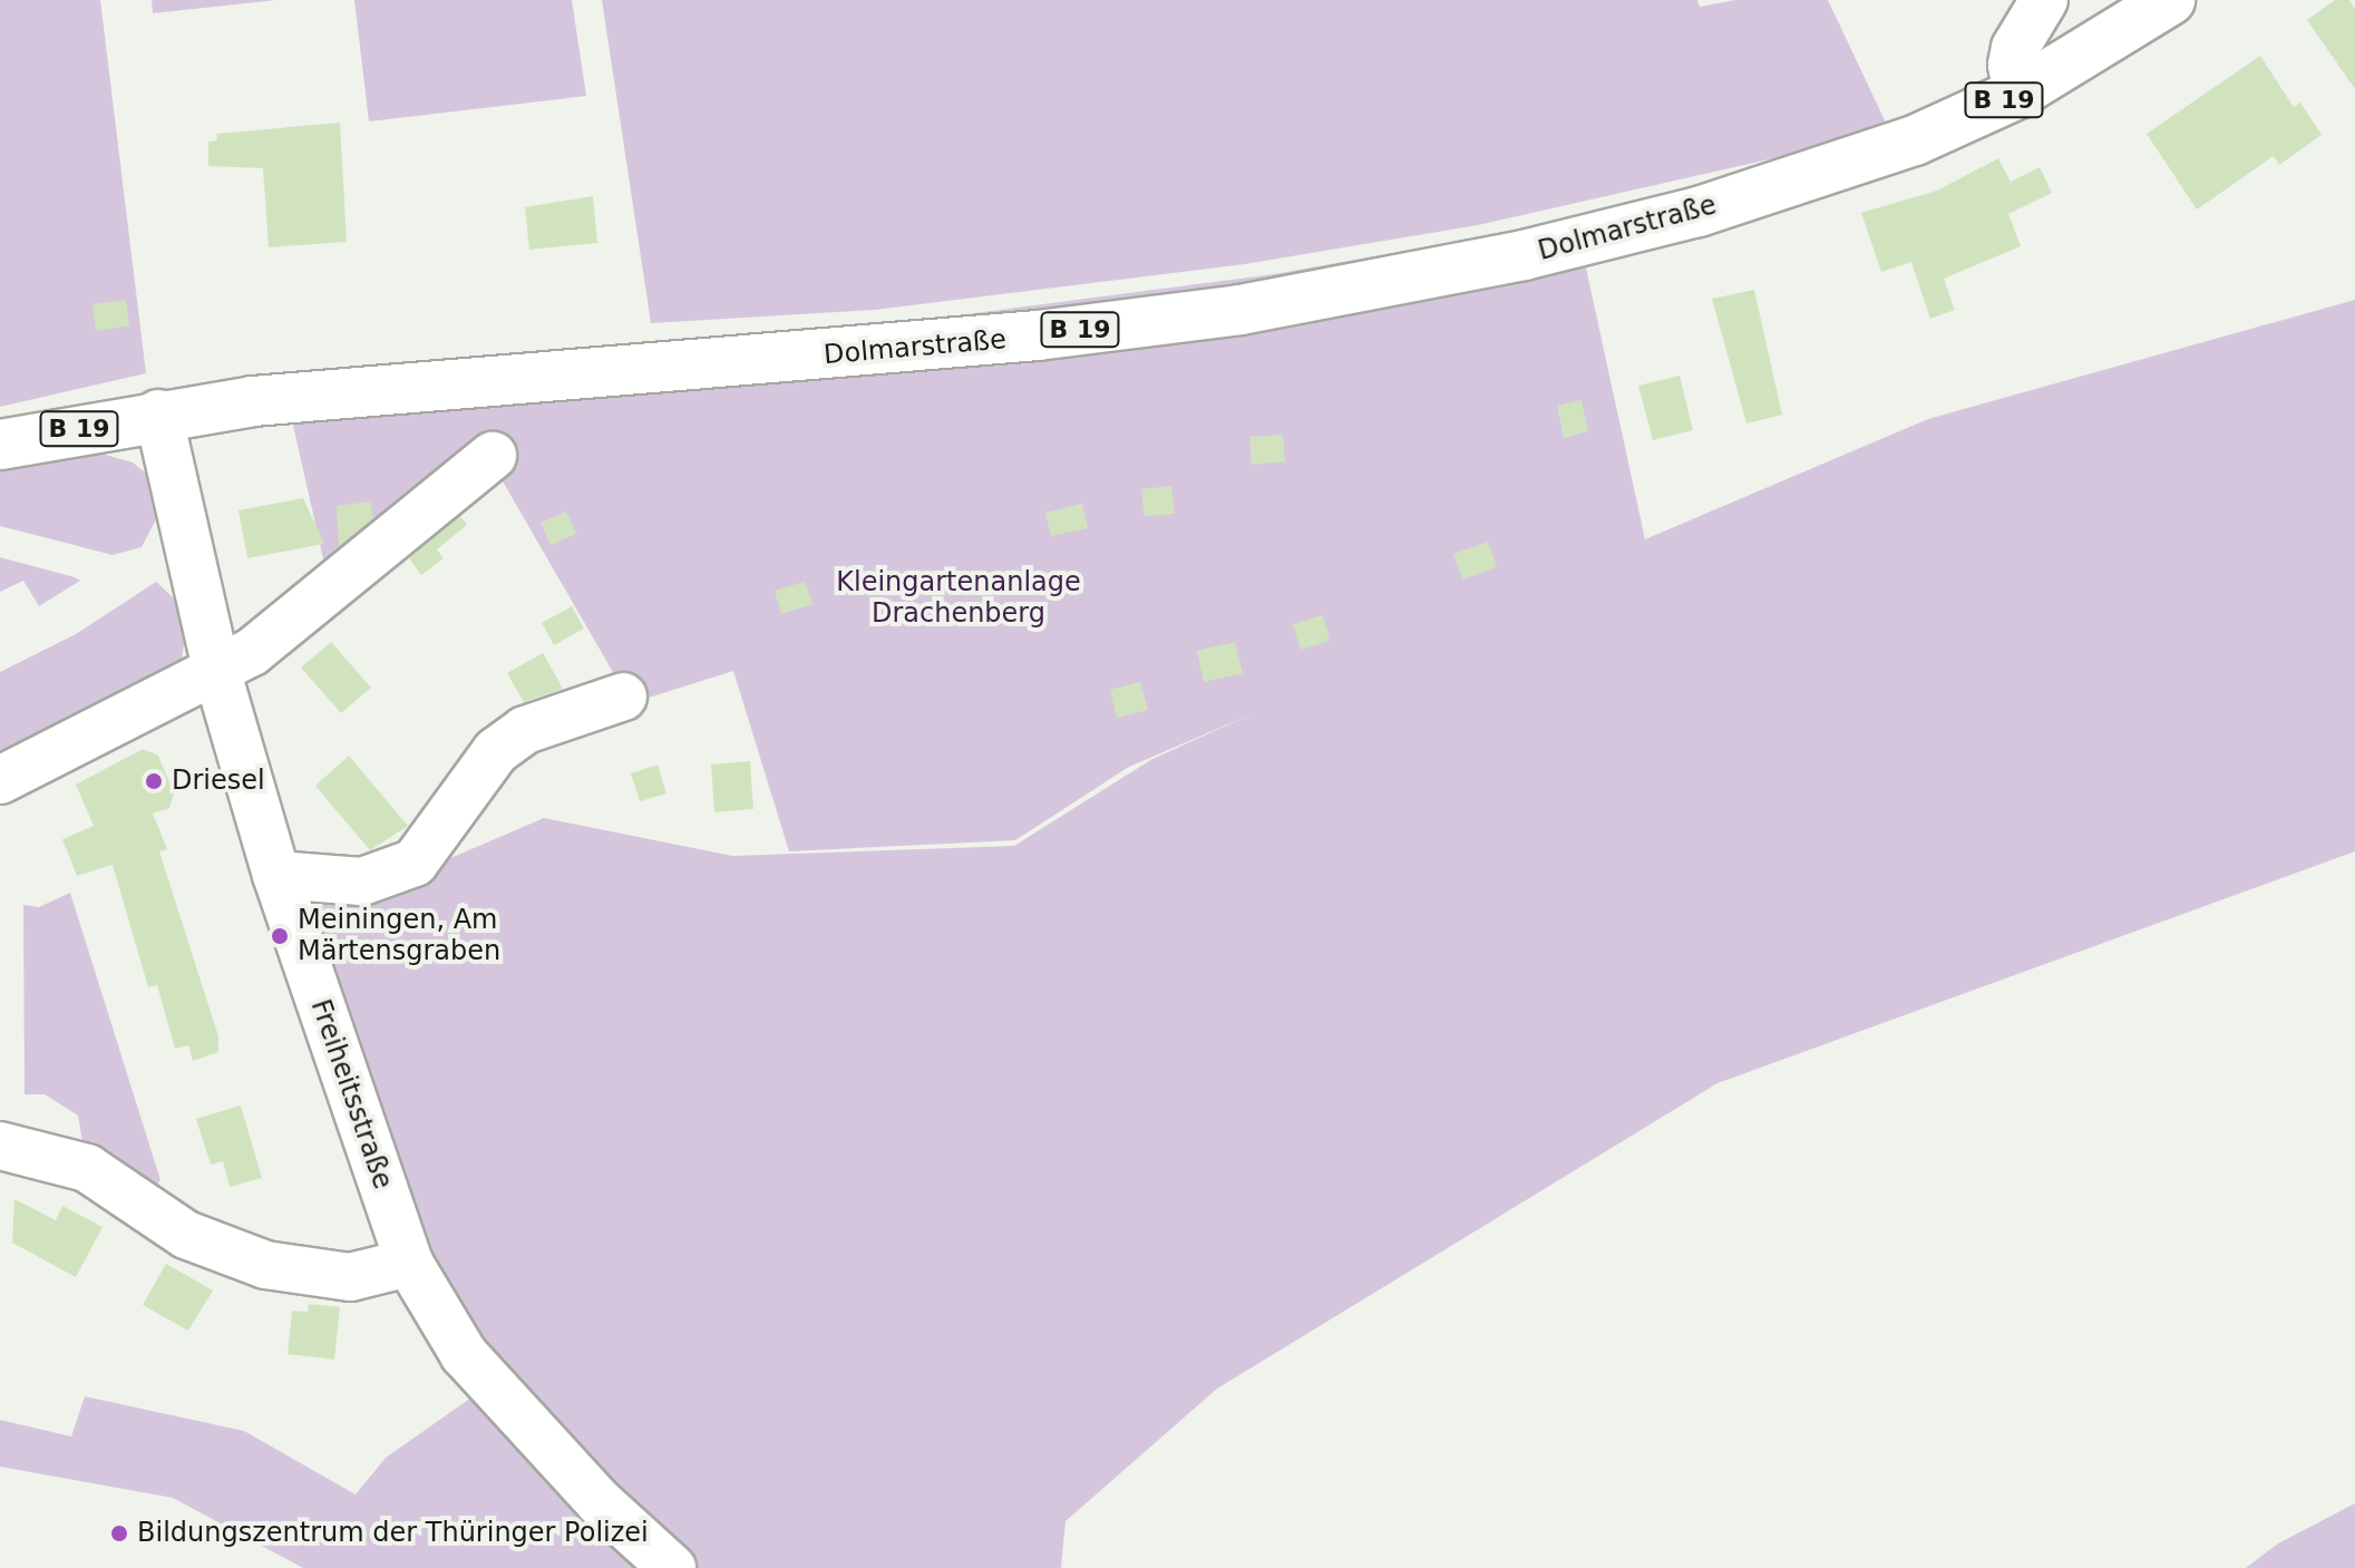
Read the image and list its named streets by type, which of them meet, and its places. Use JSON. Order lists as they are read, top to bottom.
{
  "streets": {
    "main road": ["B 19", "Dolmarstraße"],
    "street": ["Freiheitsstraße"]
  },
  "crossings": [
    ["Dolmarstraße", "Freiheitsstraße"]
  ],
  "parks": ["Kleingartenanlage Drachenberg"],
  "places": ["Driesel", "Meiningen, Am Märtensgraben", "Bildungszentrum der Thüringer Polizei"]
}
